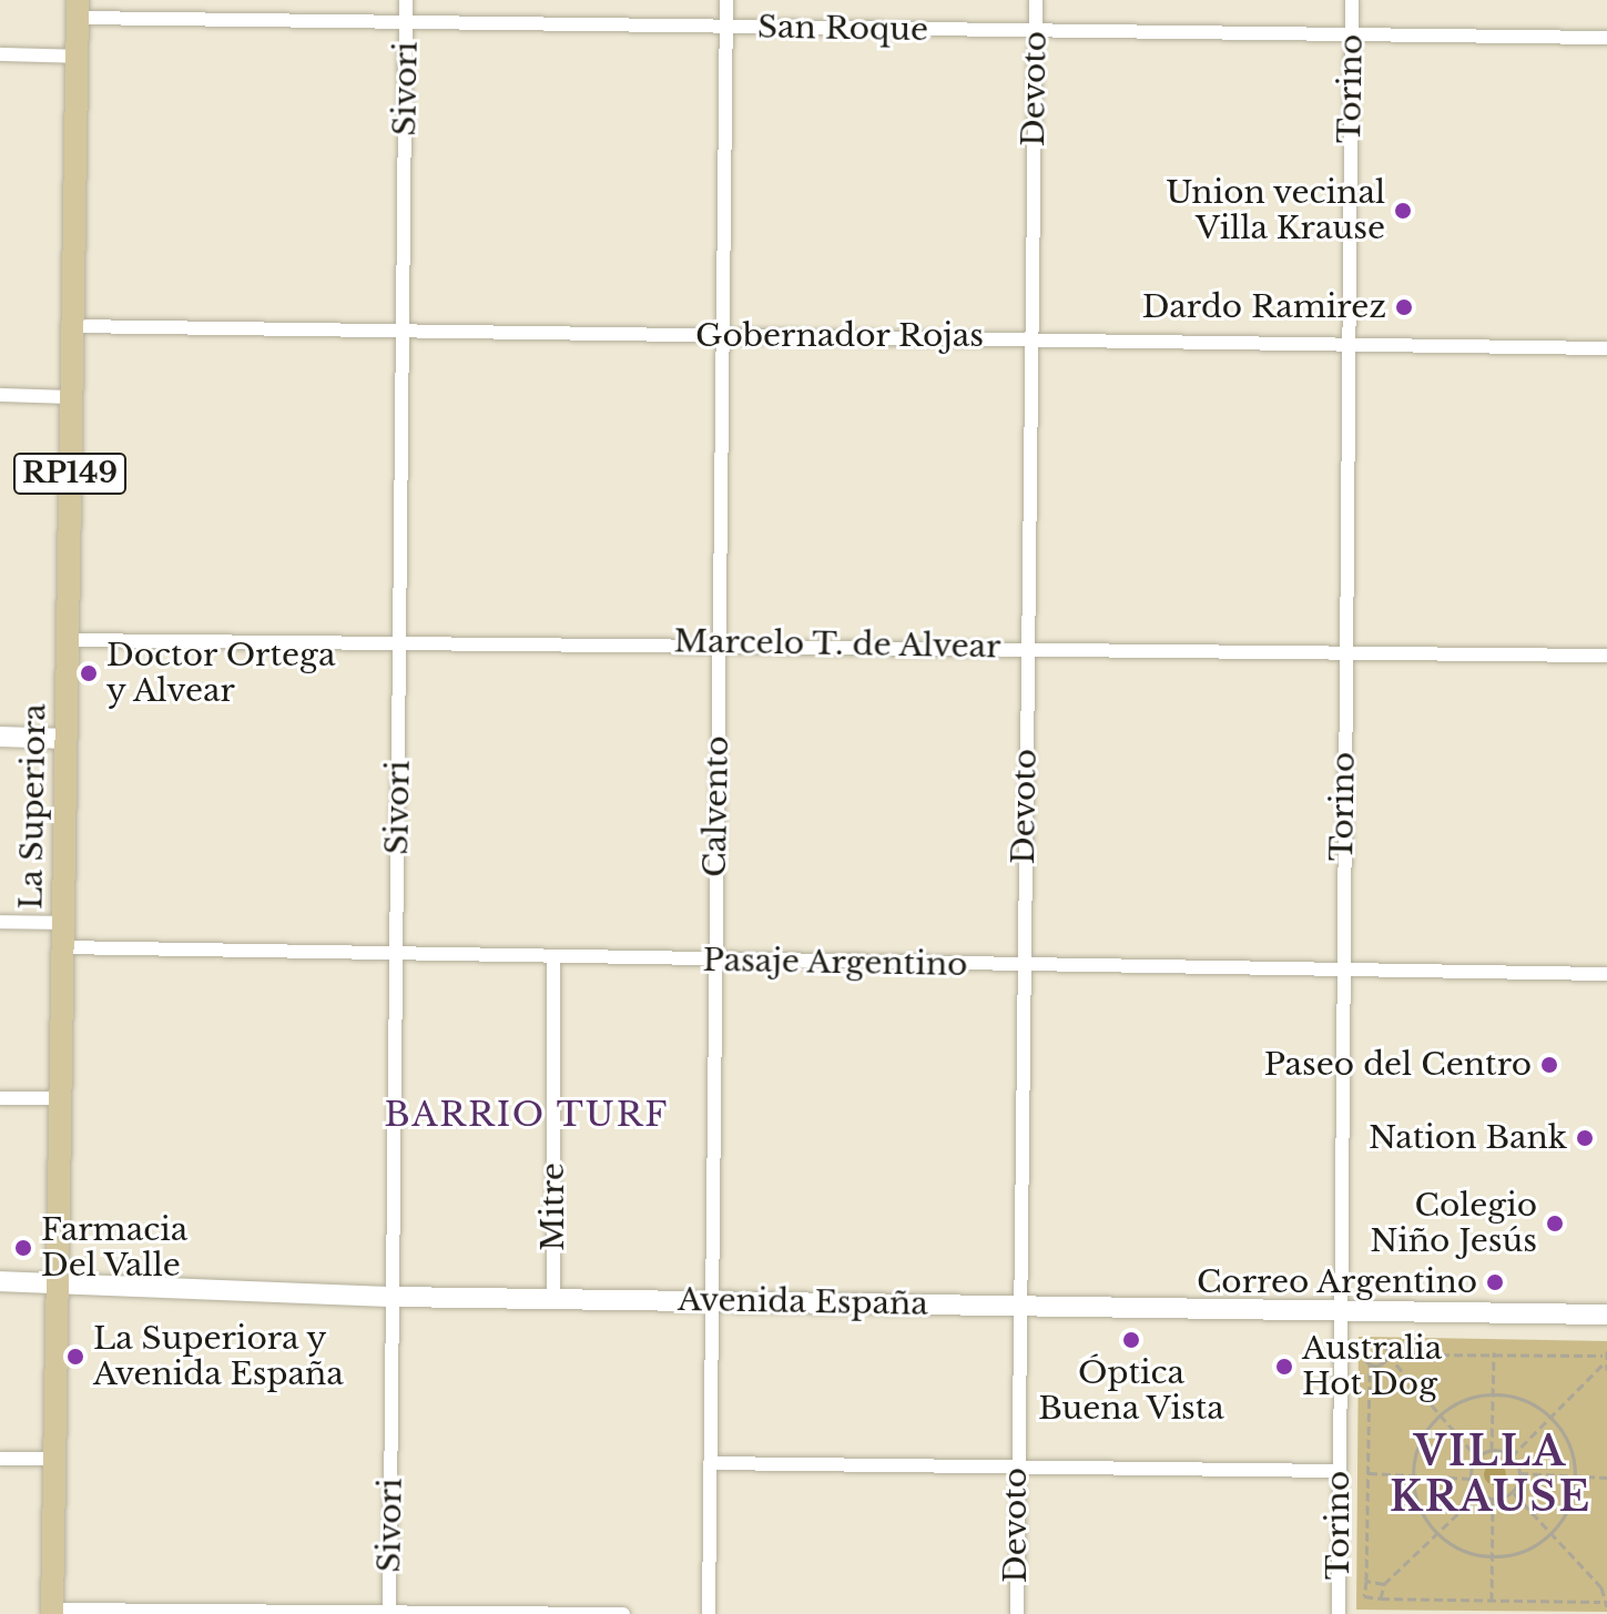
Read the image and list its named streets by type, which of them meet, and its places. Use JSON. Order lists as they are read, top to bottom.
{
  "streets": {
    "main road": ["RP149", "La Superiora"],
    "street": [
      "San Roque",
      "Sivori",
      "Devoto",
      "Torino",
      "Gobernador Rojas",
      "Marcelo T. de Alvear",
      "Calvento",
      "Pasaje Argentino",
      "Mitre",
      "Avenida España"
    ]
  },
  "crossings": [
    ["San Roque", "Sivori"],
    ["San Roque", "Devoto"],
    ["San Roque", "Torino"],
    ["San Roque", "La Superiora"],
    ["San Roque", "Calvento"],
    ["Sivori", "Gobernador Rojas"],
    ["Sivori", "Marcelo T. de Alvear"],
    ["Sivori", "Pasaje Argentino"],
    ["Sivori", "Avenida España"],
    ["Devoto", "Gobernador Rojas"],
    ["Devoto", "Marcelo T. de Alvear"],
    ["Devoto", "Pasaje Argentino"],
    ["Devoto", "Avenida España"],
    ["Torino", "Gobernador Rojas"],
    ["Torino", "Marcelo T. de Alvear"],
    ["Torino", "Pasaje Argentino"],
    ["Torino", "Avenida España"],
    ["Gobernador Rojas", "La Superiora"],
    ["Gobernador Rojas", "Calvento"],
    ["Marcelo T. de Alvear", "La Superiora"],
    ["Marcelo T. de Alvear", "Calvento"],
    ["La Superiora", "Pasaje Argentino"],
    ["La Superiora", "Avenida España"],
    ["Calvento", "Pasaje Argentino"],
    ["Calvento", "Avenida España"],
    ["Pasaje Argentino", "Mitre"],
    ["Mitre", "Avenida España"]
  ],
  "districts": ["BARRIO TURF", "VILLA KRAUSE"],
  "places": [
    "Union vecinal Villa Krause",
    "Dardo Ramirez",
    "Doctor Ortega y Alvear",
    "Paseo del Centro",
    "Nation Bank",
    "Colegio Niño Jesús",
    "Farmacia Del Valle",
    "Correo Argentino",
    "Óptica Buena Vista",
    "La Superiora y Avenida España",
    "Australia Hot Dog"
  ]
}
